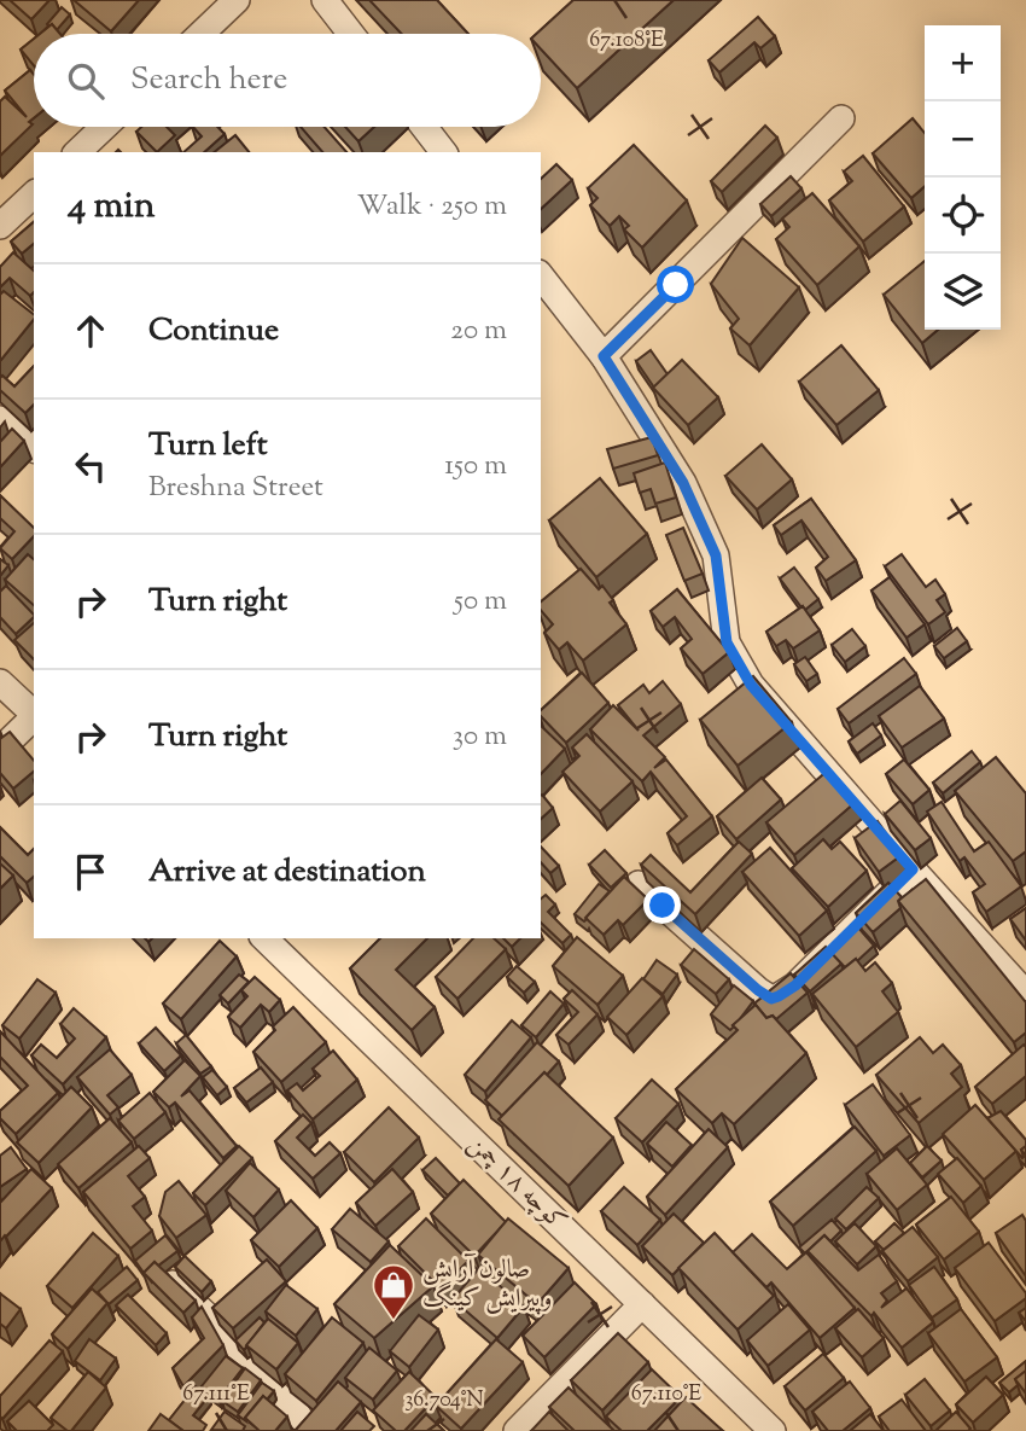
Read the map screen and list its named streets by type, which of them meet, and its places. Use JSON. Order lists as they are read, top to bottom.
{
  "streets": {
    "street": ["كوچه ١٨ چمن"]
  },
  "places": {
    "shop": ["صالون آرایش وپیرایش کینگ"]
  },
  "page": {
    "map_buttons": ["+", "−"],
    "search": "Search here",
    "heading": ["4 min", "Walk · 250 m"],
    "list": [
      ["Continue", "20 m"],
      ["Turn left", "Breshna Street", "150 m"],
      ["Turn right", "50 m"],
      ["Turn right", "30 m"],
      "Arrive at destination"
    ]
  },
  "coordinates": [
    "67.108°E",
    "67.111°E",
    "67.110°E",
    "36.704°N"
  ]
}
